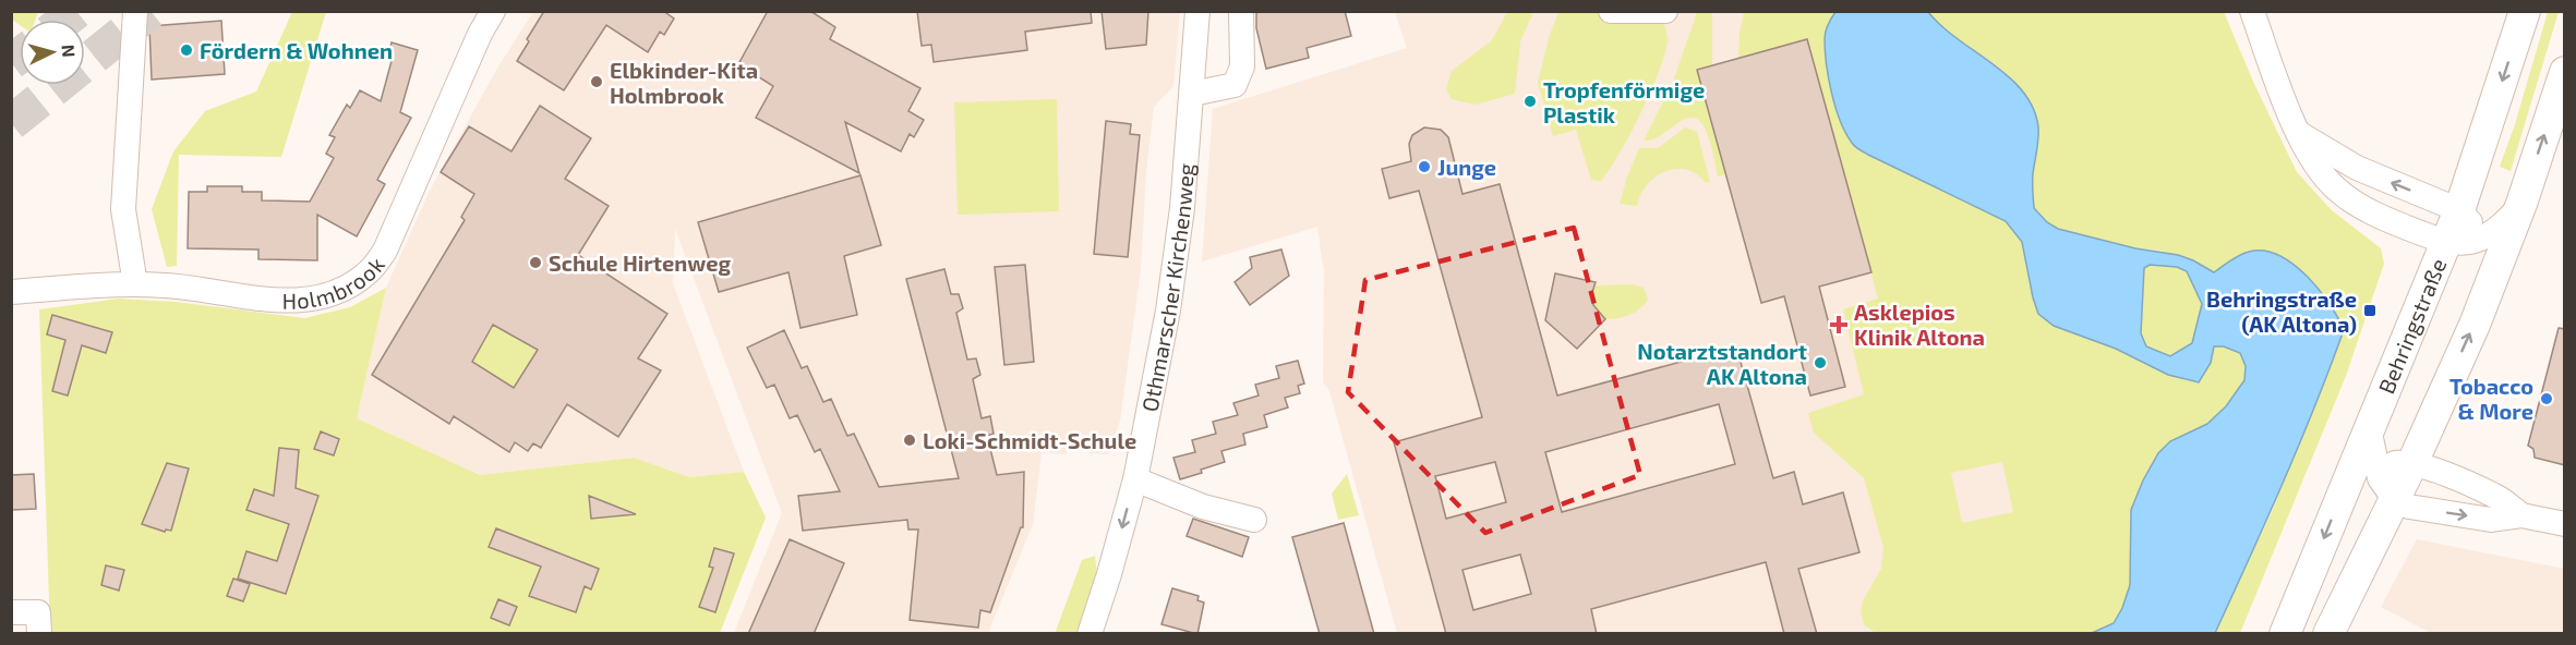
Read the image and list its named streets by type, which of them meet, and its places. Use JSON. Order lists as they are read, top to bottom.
{
  "streets": {
    "main road": ["Behringstraße"],
    "street": ["Holmbrook", "Othmarscher Kirchenweg"]
  },
  "places": {
    "other": [
      "Fördern & Wohnen",
      "Elbkinder-Kita Holmbrook",
      "Tropfenförmige Plastik",
      "Junge",
      "Schule Hirtenweg",
      "Notarztstandort AK Altona",
      "Tobacco & More",
      "Loki-Schmidt-Schule"
    ],
    "transit": ["Behringstraße (AK Altona)"],
    "health": ["Asklepios Klinik Altona"]
  },
  "north": "right"
}
